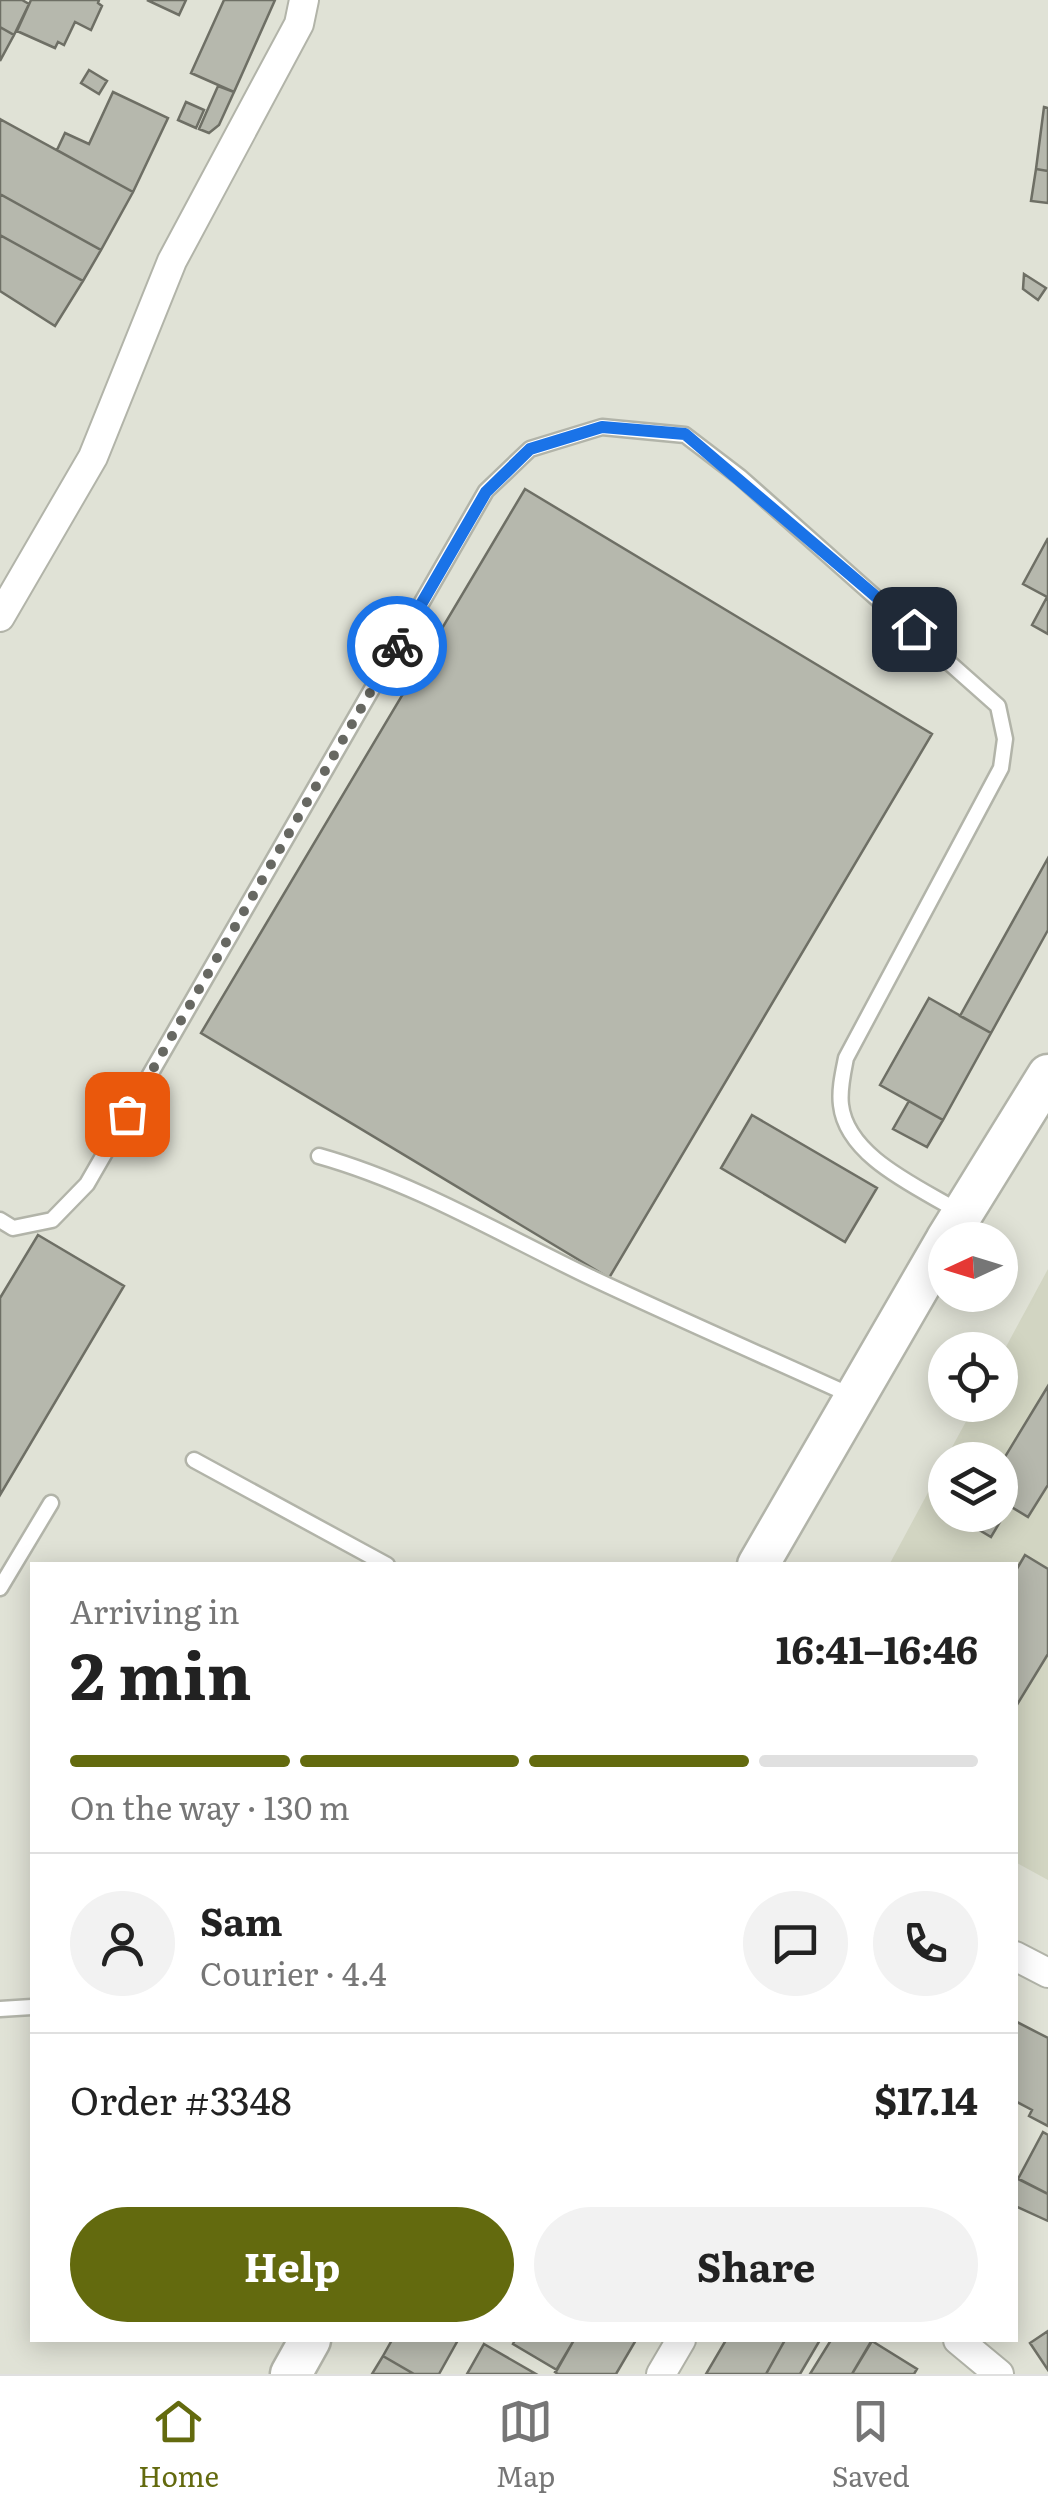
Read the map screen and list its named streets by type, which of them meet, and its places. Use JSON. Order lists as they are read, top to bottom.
{
  "north": "left",
  "page": {
    "heading": ["2 min", "Arriving in", "16:41–16:46"],
    "panel": [
      "Sam",
      "Courier · 4.4",
      "Order #3348",
      "$17.14"
    ],
    "bar": "On the way · 130 m",
    "buttons": ["Help", "Share"],
    "tabs": ["Home", "Map", "Saved"]
  }
}
